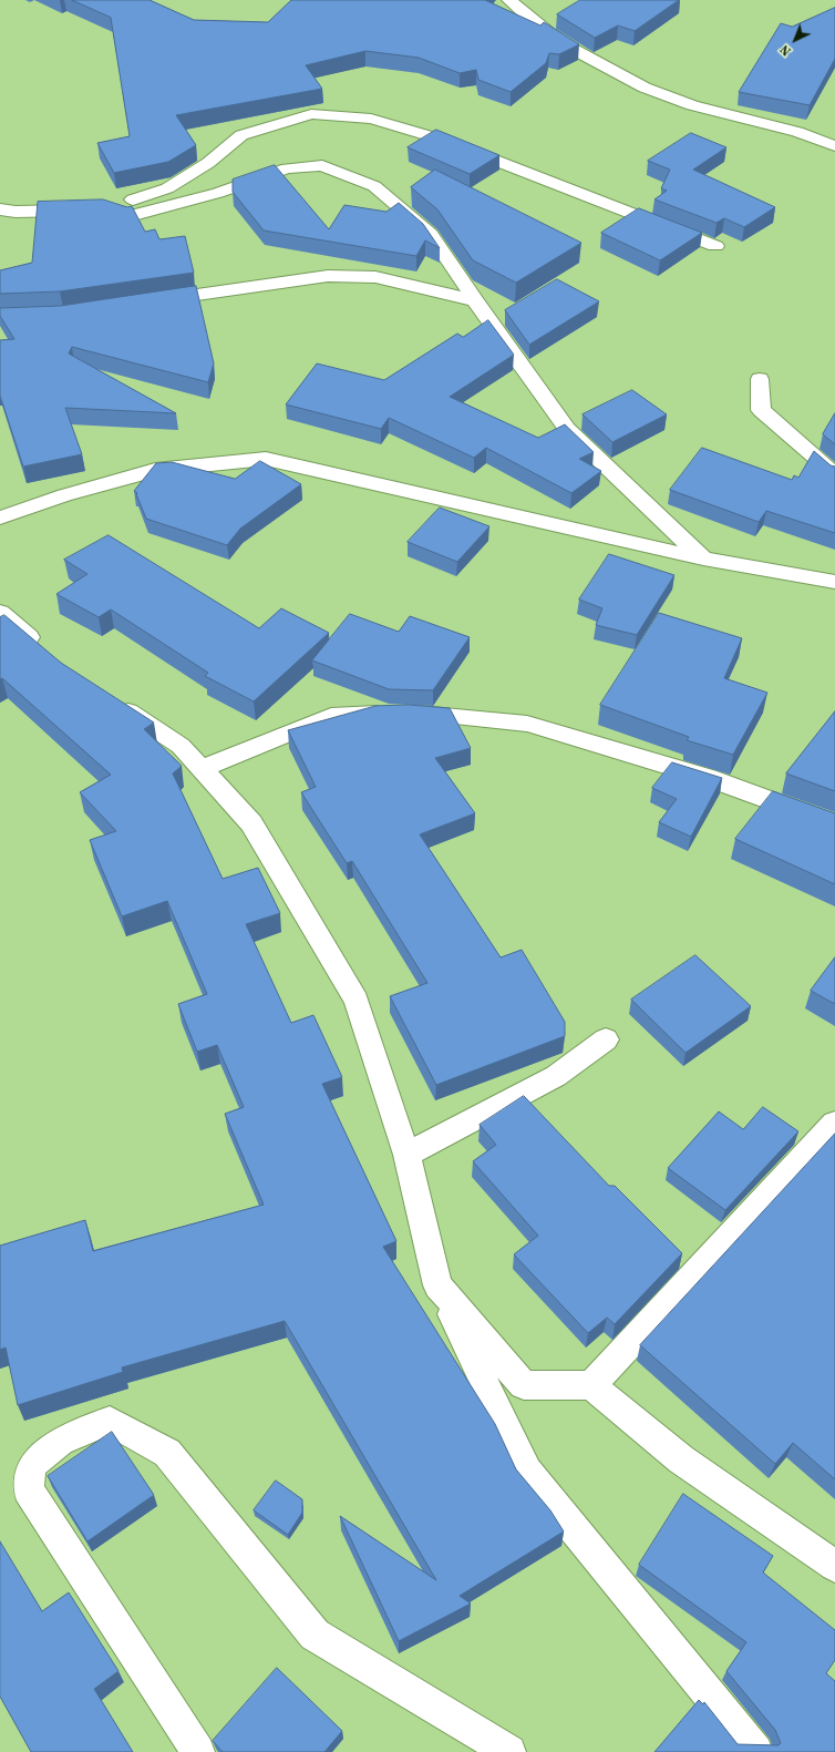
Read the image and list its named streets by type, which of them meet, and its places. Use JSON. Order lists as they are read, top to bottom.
{
  "north": "bottom left"
}
